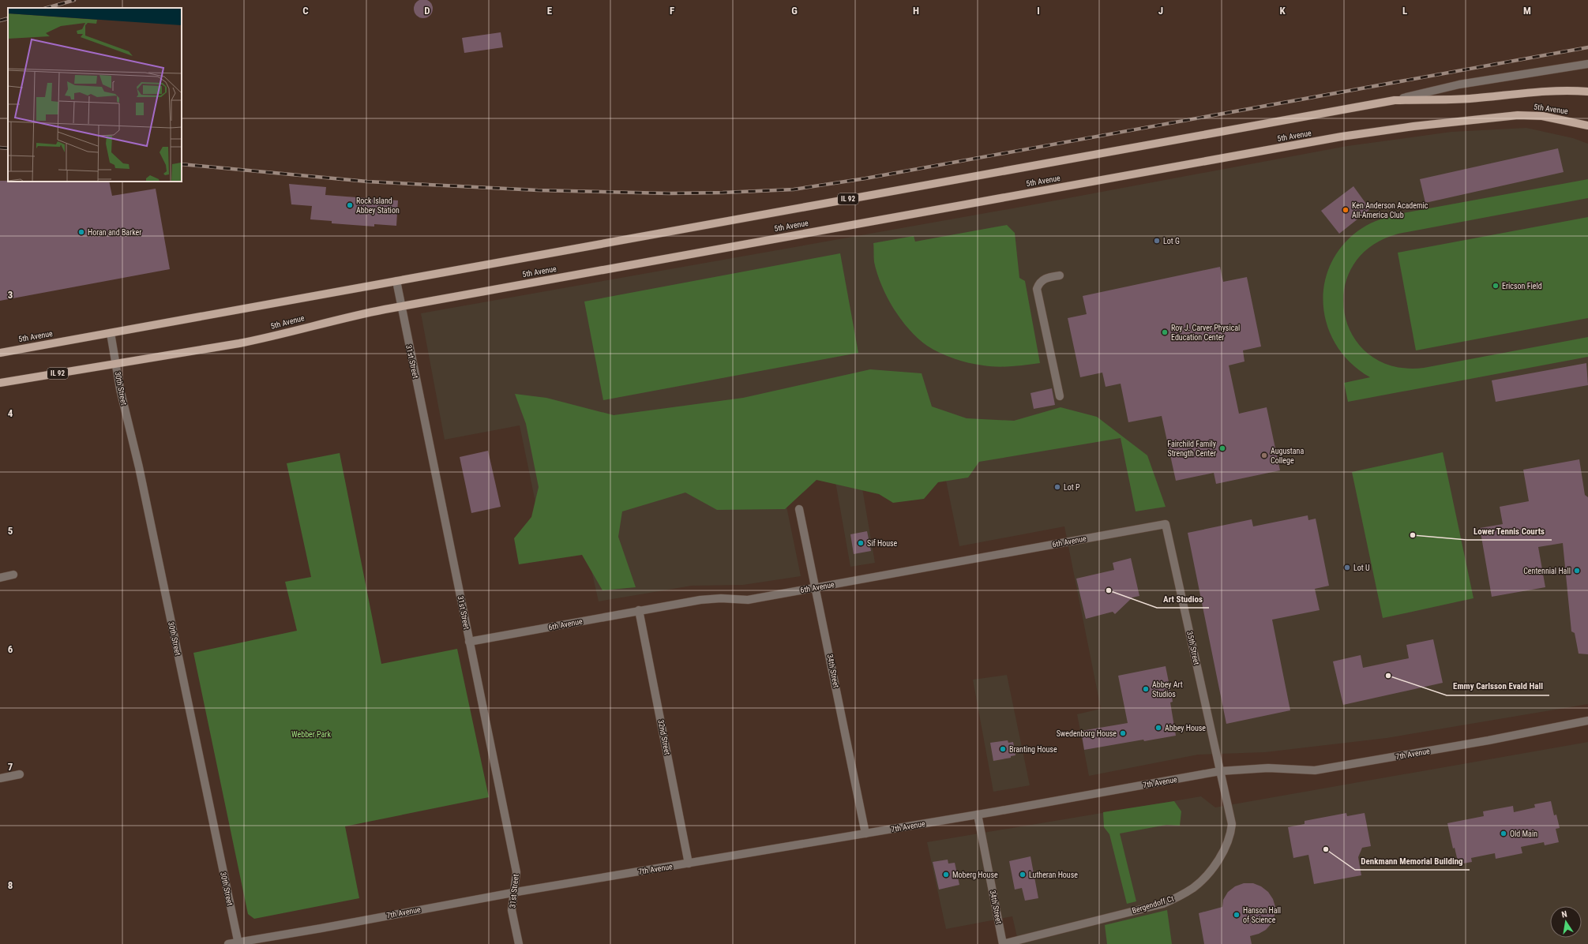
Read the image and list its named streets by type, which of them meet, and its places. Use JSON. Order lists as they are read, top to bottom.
{
  "streets": {
    "main road": ["5th Avenue", "IL 92"],
    "street": [
      "31st Street",
      "30th Street",
      "6th Avenue",
      "35th Street",
      "34th Street",
      "32nd Street",
      "7th Avenue",
      "Bergendoff Ct"
    ]
  },
  "crossings": [
    ["5th Avenue", "31st Street"],
    ["5th Avenue", "30th Street"],
    ["31st Street", "6th Avenue"],
    ["31st Street", "7th Avenue"],
    ["30th Street", "7th Avenue"],
    ["6th Avenue", "35th Street"],
    ["6th Avenue", "34th Street"],
    ["6th Avenue", "32nd Street"],
    ["35th Street", "7th Avenue"],
    ["35th Street", "Bergendoff Ct"],
    ["34th Street", "7th Avenue"],
    ["34th Street", "Bergendoff Ct"],
    ["32nd Street", "7th Avenue"],
    ["7th Avenue", "Bergendoff Ct"]
  ],
  "parks": ["Webber Park"],
  "places": [
    "Rock Island Abbey Station",
    "Ken Anderson Academic All-America Club",
    "Horan and Barker",
    "Lot G",
    "Ericson Field",
    "Roy J. Carver Physical Education Center",
    "Fairchild Family Strength Center",
    "Augustana College",
    "Lot P",
    "Lower Tennis Courts",
    "Sif House",
    "Lot U",
    "Centennial Hall",
    "Art Studios",
    "Emmy Carlsson Evald Hall",
    "Abbey Art Studios",
    "Abbey House",
    "Swedenborg House",
    "Branting House",
    "Old Main",
    "Denkmann Memorial Building",
    "Moberg House",
    "Lutheran House",
    "Hanson Hall of Science"
  ],
  "north": "top",
  "grid": {
    "columns": [
      "C",
      "D",
      "E",
      "F",
      "G",
      "H",
      "I",
      "J",
      "K",
      "L",
      "M"
    ],
    "rows": [
      "3",
      "4",
      "5",
      "6",
      "7",
      "8"
    ]
  }
}
